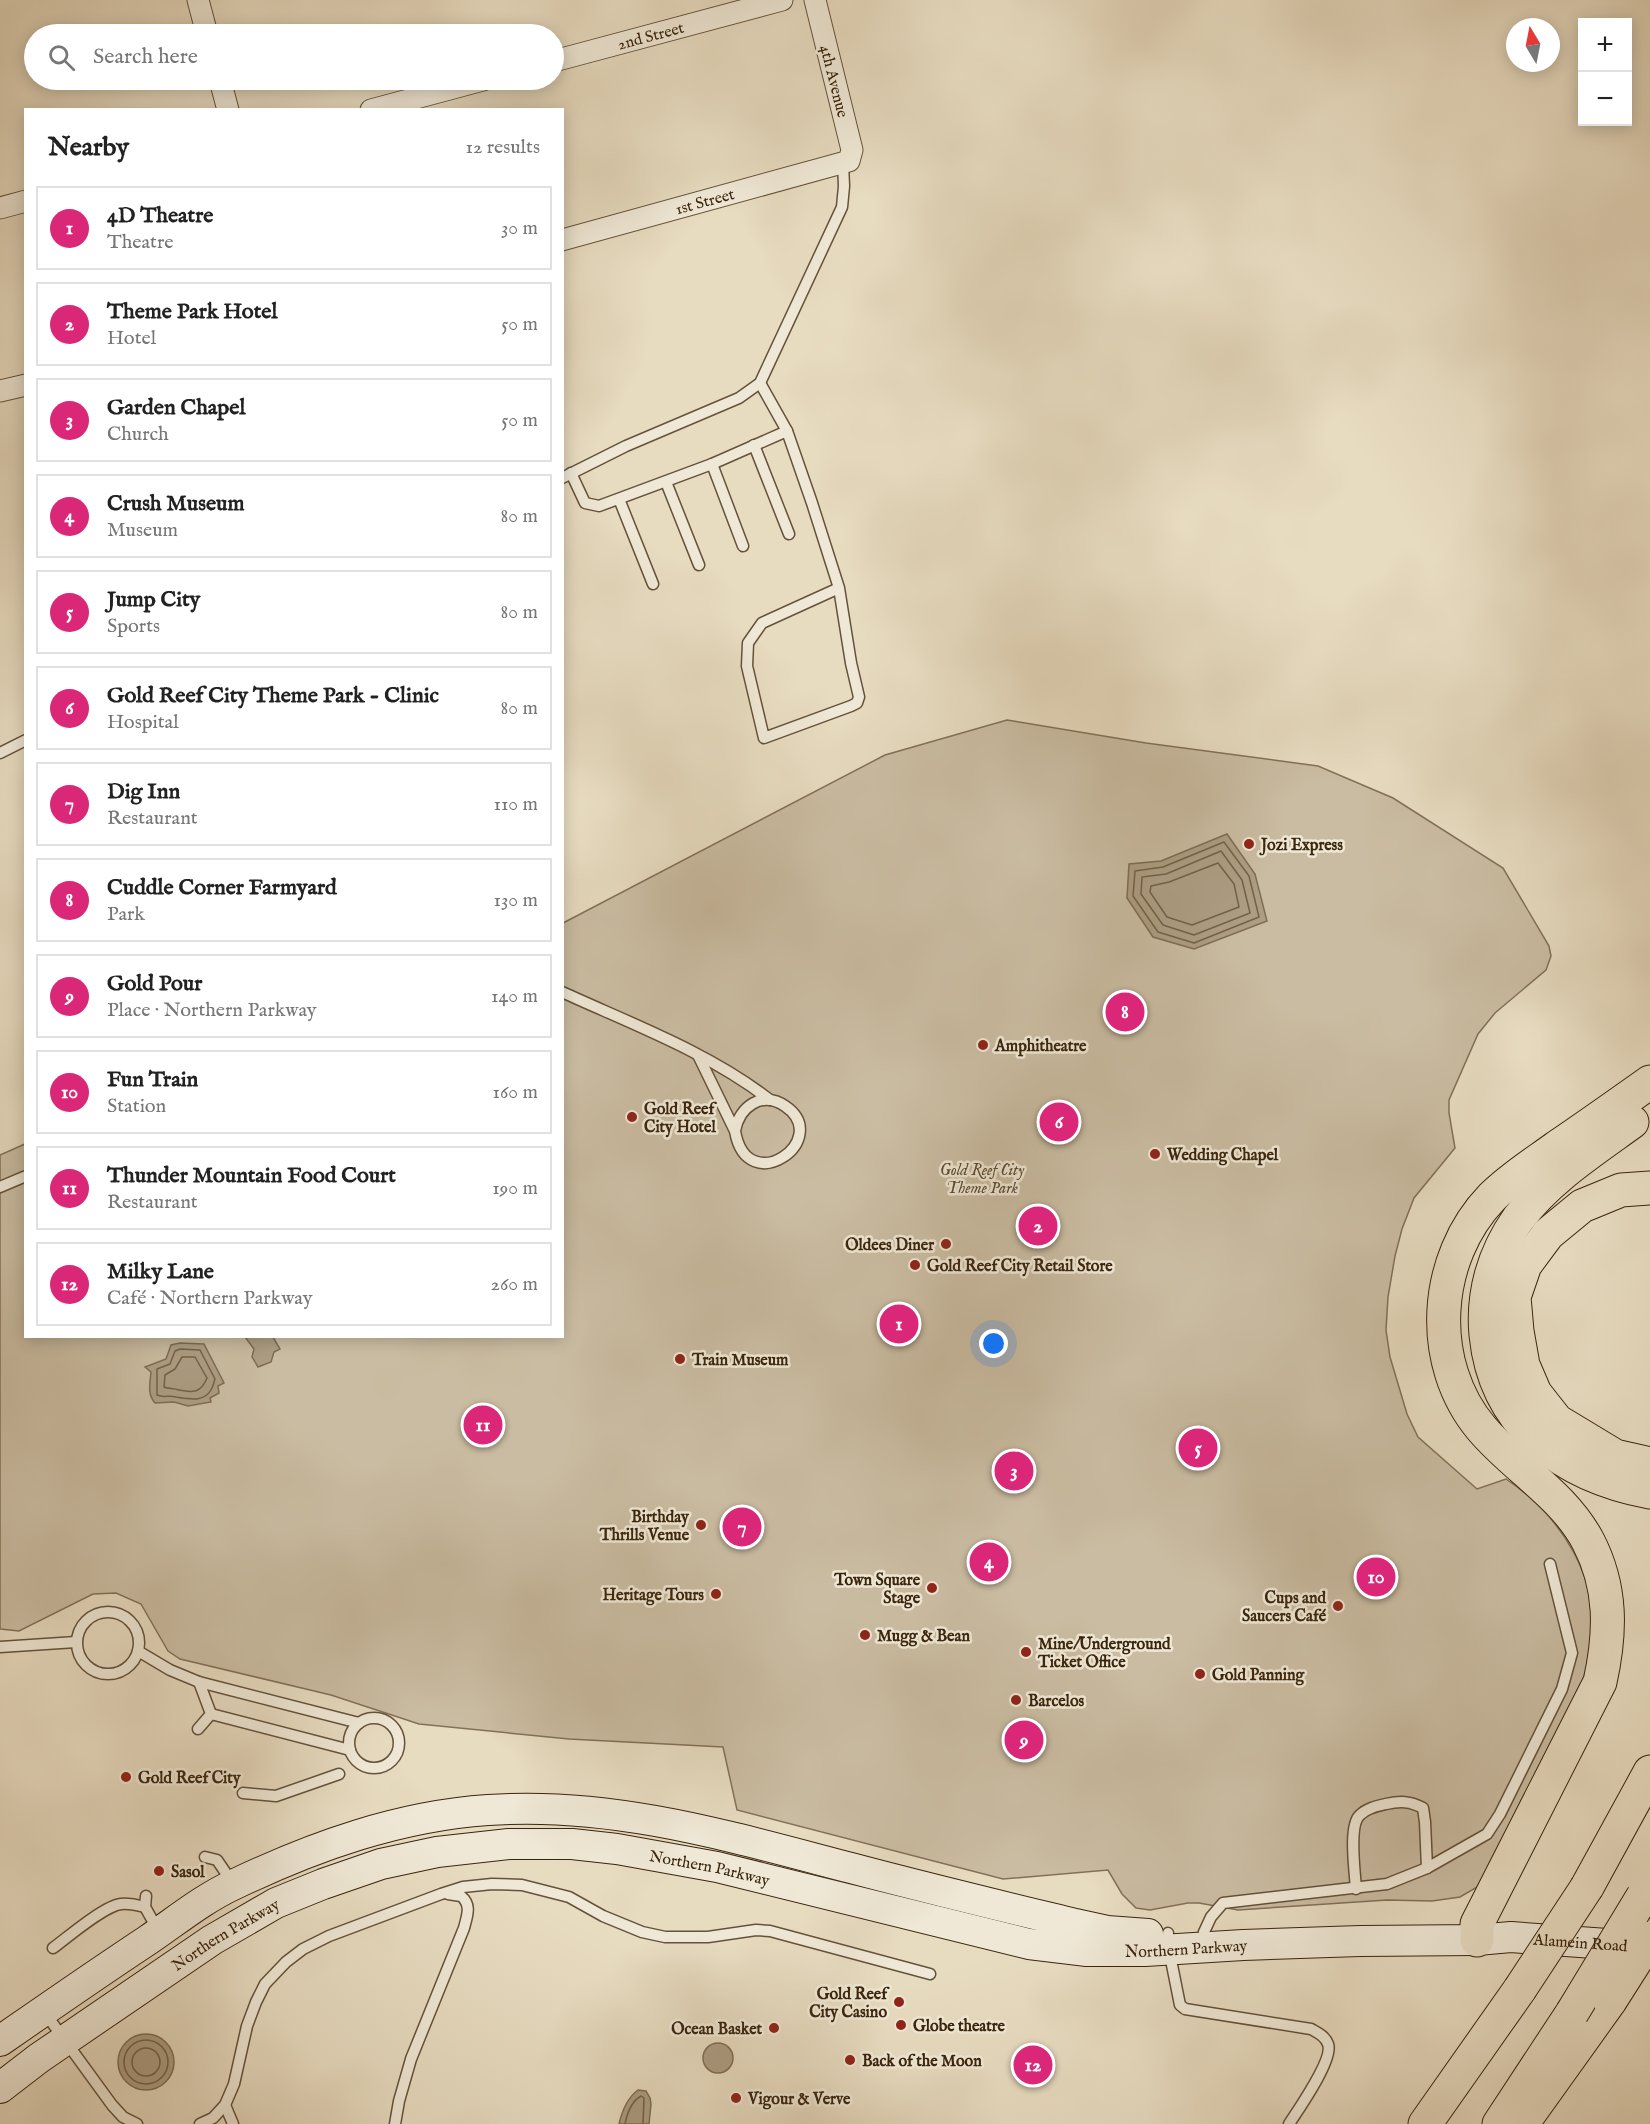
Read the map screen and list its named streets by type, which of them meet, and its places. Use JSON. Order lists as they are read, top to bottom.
{
  "streets": {
    "main road": ["Northern Parkway", "Alamein Road"],
    "street": ["2nd Street", "4th Avenue", "1st Street"]
  },
  "crossings": [
    ["4th Avenue", "1st Street"],
    ["Northern Parkway", "Alamein Road"]
  ],
  "parks": ["Gold Reef City Theme Park"],
  "places": [
    "Jozi Express",
    "Amphitheatre",
    "Gold Reef City Hotel",
    "Wedding Chapel",
    "Oldees Diner",
    "Gold Reef City Retail Store",
    "Train Museum",
    "Birthday Thrills Venue",
    "Town Square Stage",
    "Heritage Tours",
    "Cups and Saucers Café",
    "Mugg & Bean",
    "Mine/Underground Ticket Office",
    "Gold Panning",
    "Barcelos",
    "Gold Reef City",
    "Sasol",
    "Gold Reef City Casino",
    "Globe theatre",
    "Ocean Basket",
    "Back of the Moon",
    "Vigour & Verve"
  ],
  "north": "top",
  "page": {
    "map_buttons": ["+", "−"],
    "search": "Search here",
    "heading": ["Nearby", "12 results"],
    "list": [
      {
        "mark": "1",
        "name": "4D Theatre",
        "note": "Theatre",
        "value": "30 m"
      },
      {
        "mark": "2",
        "name": "Theme Park Hotel",
        "note": "Hotel",
        "value": "50 m"
      },
      {
        "mark": "3",
        "name": "Garden Chapel",
        "note": "Church",
        "value": "50 m"
      },
      {
        "mark": "4",
        "name": "Crush Museum",
        "note": "Museum",
        "value": "80 m"
      },
      {
        "mark": "5",
        "name": "Jump City",
        "note": "Sports",
        "value": "80 m"
      },
      {
        "mark": "6",
        "name": "Gold Reef City Theme Park - Clinic",
        "note": "Hospital",
        "value": "80 m"
      },
      {
        "mark": "7",
        "name": "Dig Inn",
        "note": "Restaurant",
        "value": "110 m"
      },
      {
        "mark": "8",
        "name": "Cuddle Corner Farmyard",
        "note": "Park",
        "value": "130 m"
      },
      {
        "mark": "9",
        "name": "Gold Pour",
        "note": "Place · Northern Parkway",
        "value": "140 m"
      },
      {
        "mark": "10",
        "name": "Fun Train",
        "note": "Station",
        "value": "160 m"
      },
      {
        "mark": "11",
        "name": "Thunder Mountain Food Court",
        "note": "Restaurant",
        "value": "190 m"
      },
      {
        "mark": "12",
        "name": "Milky Lane",
        "note": "Café · Northern Parkway",
        "value": "260 m"
      }
    ],
    "pins": [
      "8",
      "6",
      "2",
      "1",
      "11",
      "5",
      "3",
      "7",
      "4",
      "10",
      "9",
      "12"
    ]
  }
}
